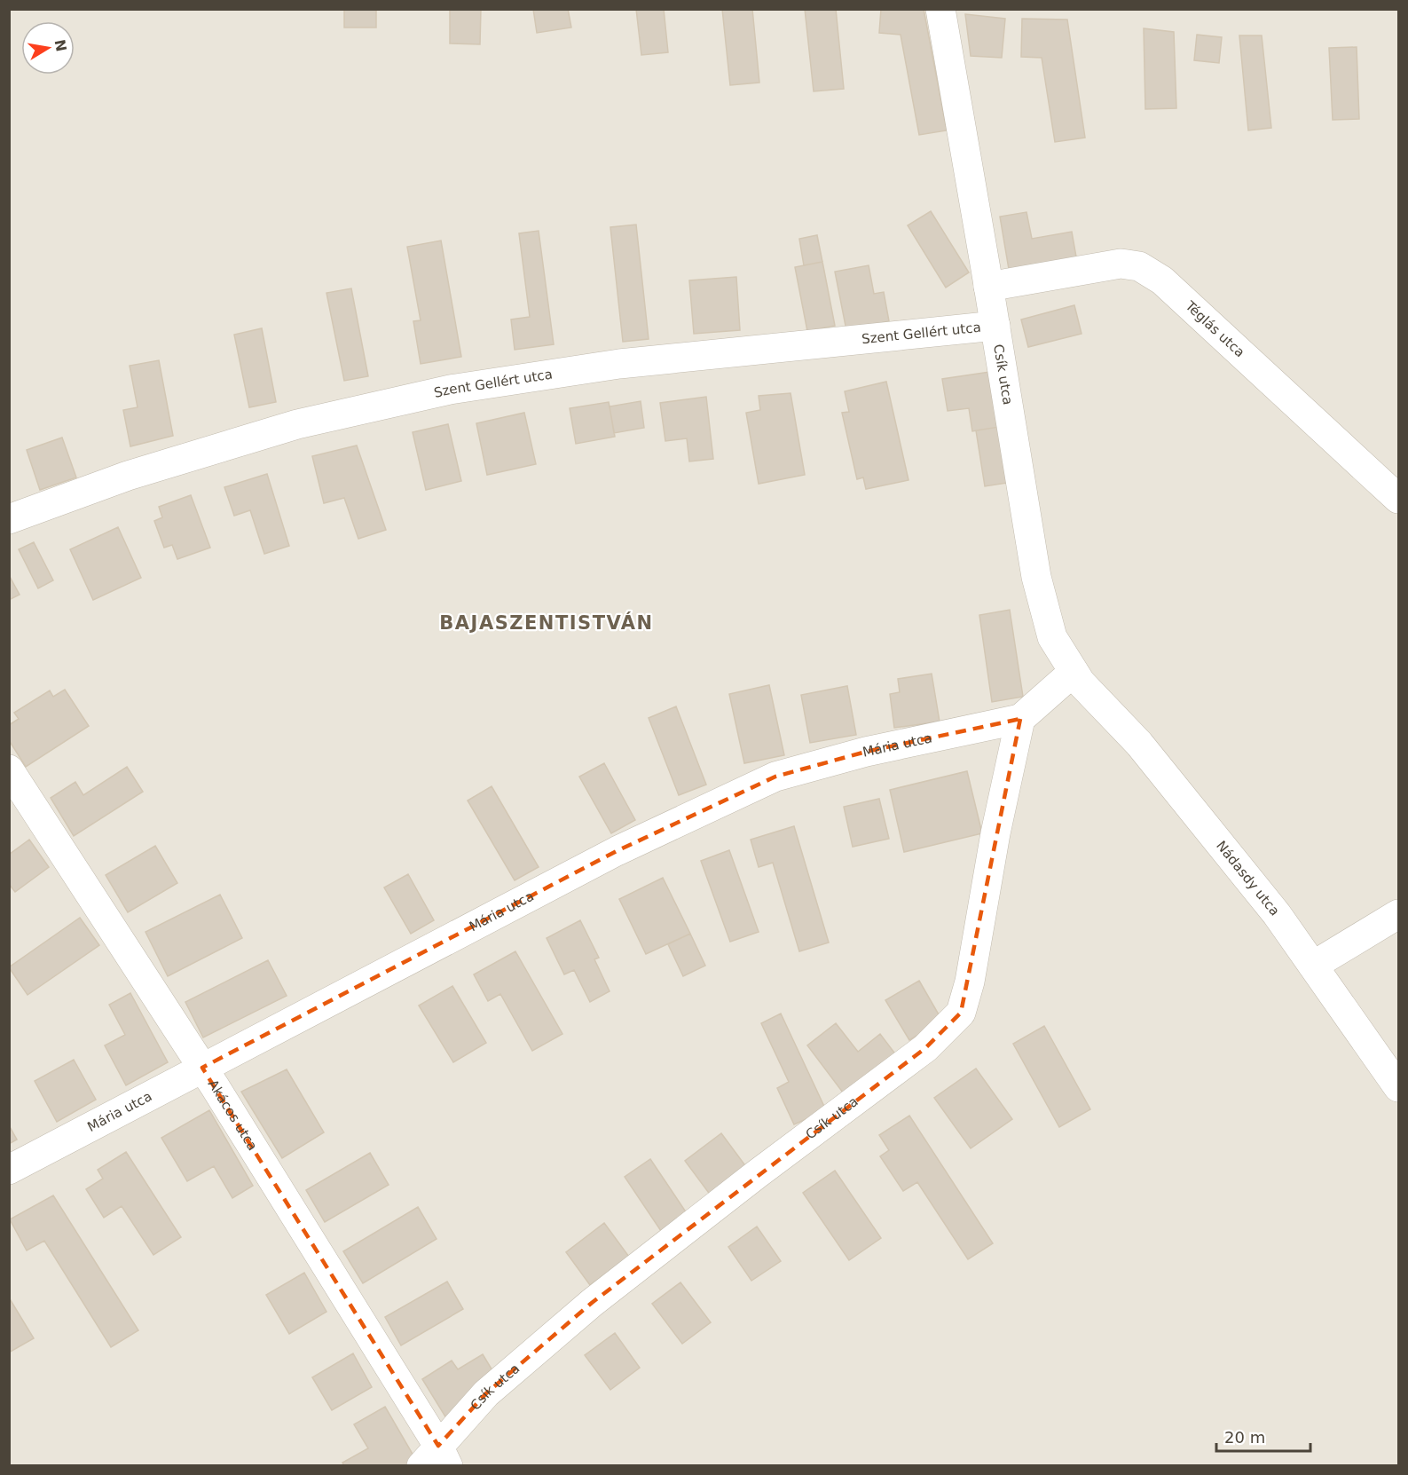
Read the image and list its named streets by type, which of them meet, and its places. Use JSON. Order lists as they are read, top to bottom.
{
  "streets": {
    "street": [
      "Téglás utca",
      "Szent Gellért utca",
      "Csík utca",
      "Mária utca",
      "Nádasdy utca",
      "Akácos utca"
    ]
  },
  "crossings": [
    ["Téglás utca", "Csík utca"],
    ["Szent Gellért utca", "Csík utca"],
    ["Csík utca", "Mária utca"],
    ["Csík utca", "Nádasdy utca"],
    ["Csík utca", "Akácos utca"],
    ["Mária utca", "Akácos utca"]
  ],
  "districts": ["BAJASZENTISTVÁN"],
  "scale_bar": "20 m",
  "north": "right"
}
